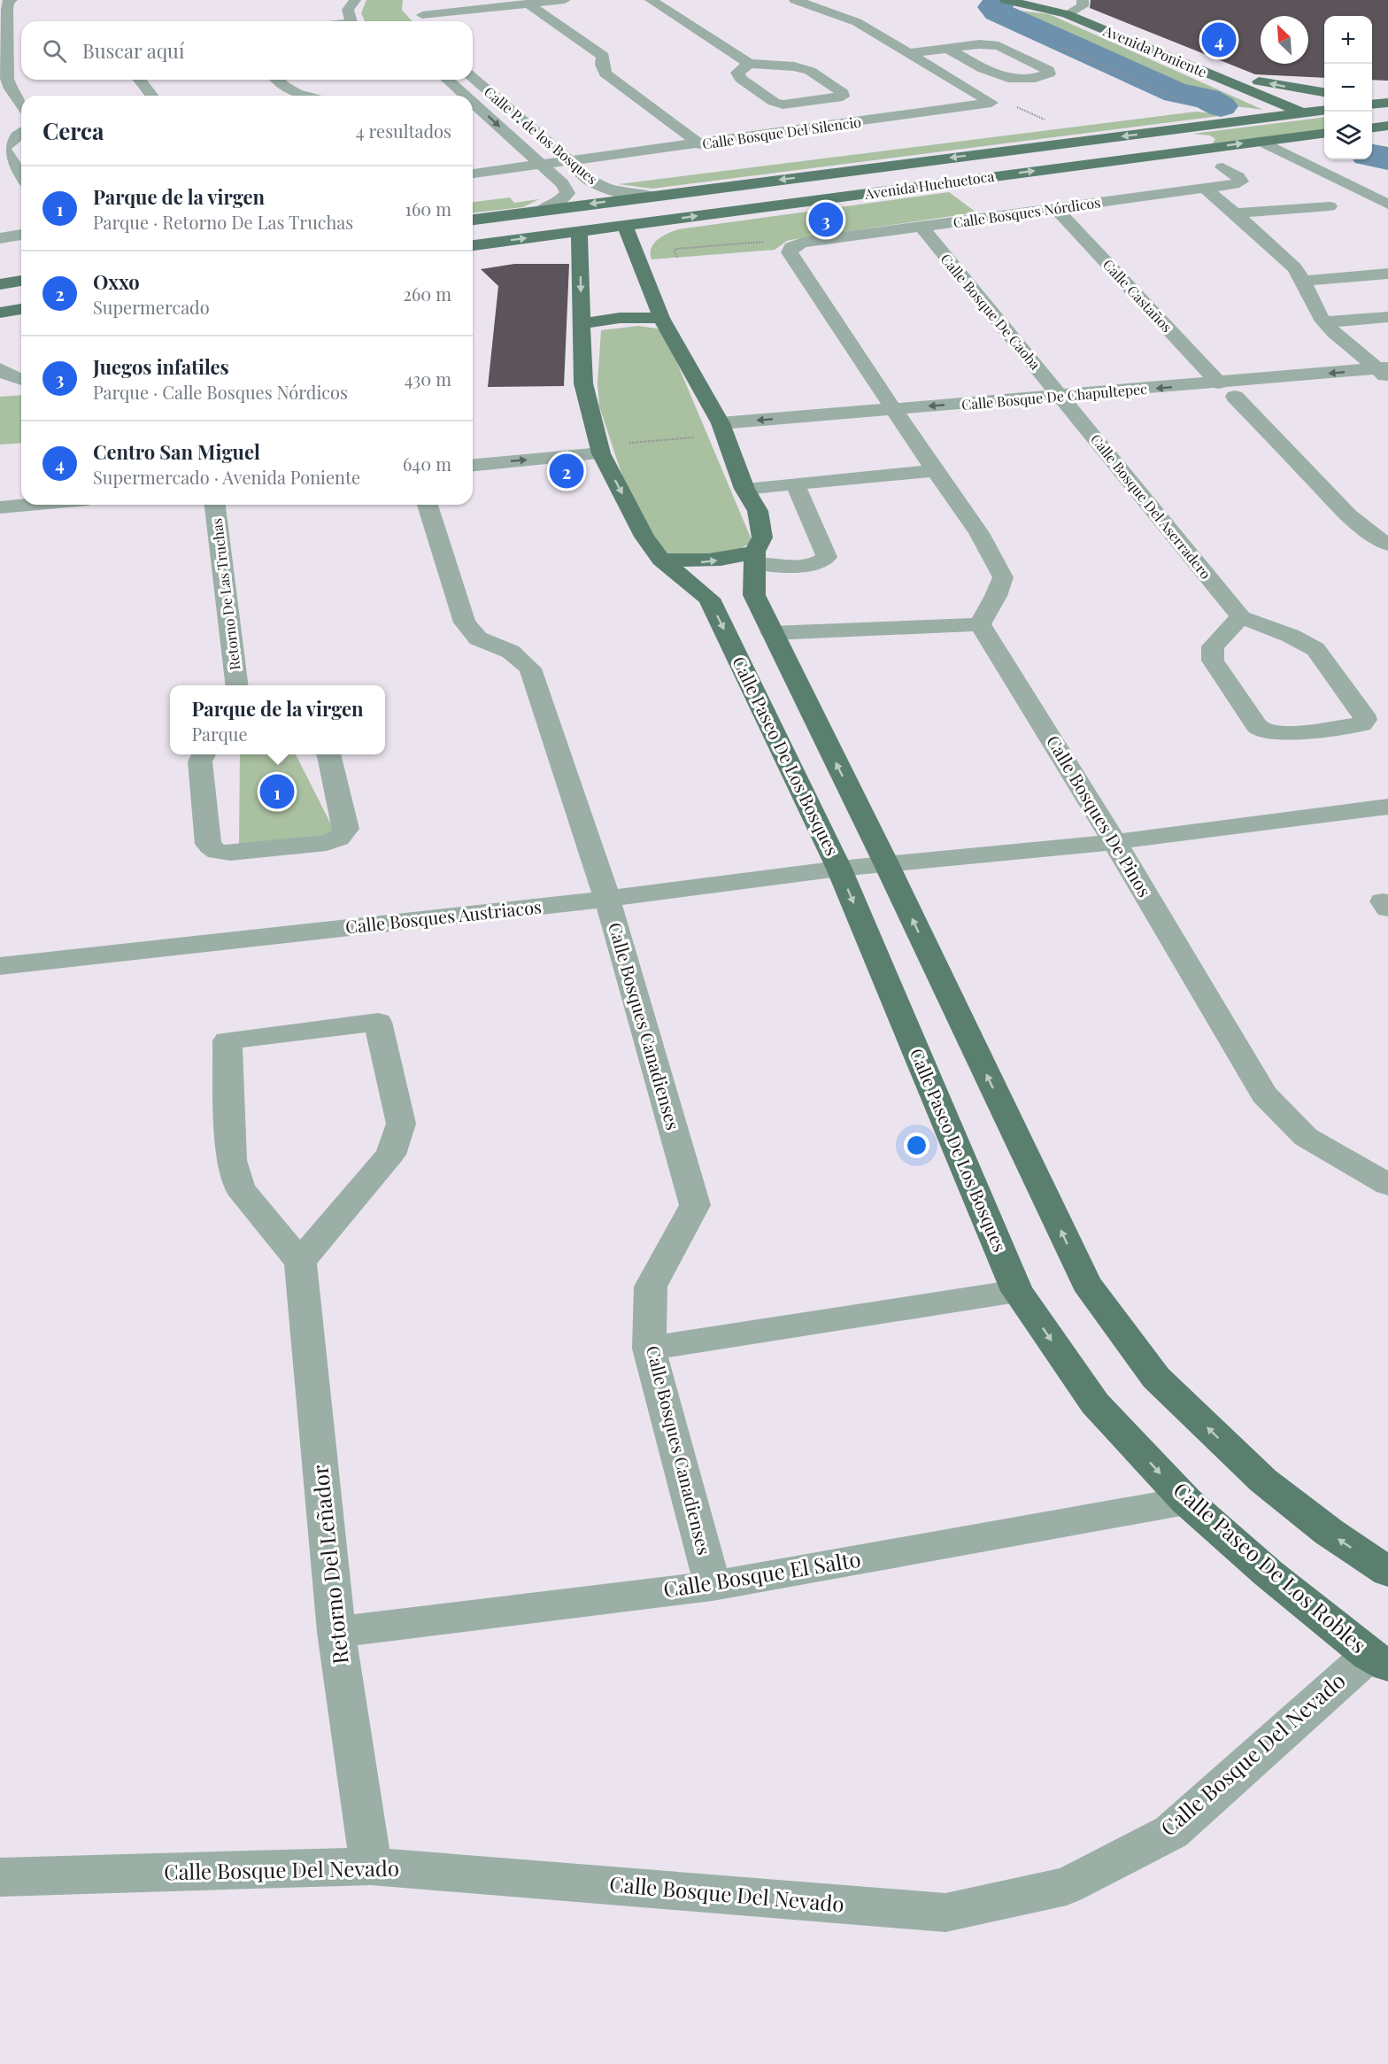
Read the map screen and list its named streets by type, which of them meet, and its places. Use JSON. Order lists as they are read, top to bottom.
{
  "streets": {
    "main road": [
      "Avenida Poniente",
      "Avenida Huehuetoca",
      "Calle Paseo De Los Bosques",
      "Calle Paseo De Los Robles"
    ],
    "street": [
      "Calle Bosque Del Silencio",
      "Calle P. de los Bosques",
      "Calle Bosques Nórdicos",
      "Calle Castaños",
      "Calle Bosque De Caoba",
      "Calle Bosque De Chapultepec",
      "Calle Bosque Del Aserradero",
      "Retorno De Las Truchas",
      "Calle Bosques De Pinos",
      "Calle Bosques Austriacos",
      "Calle Bosques Canadienses",
      "Retorno Del Leñador",
      "Calle Bosque El Salto",
      "Calle Bosque Del Nevado"
    ]
  },
  "crossings": [
    ["Avenida Poniente", "Avenida Huehuetoca"],
    ["Calle Bosque Del Silencio", "Calle P. de los Bosques"],
    ["Calle P. de los Bosques", "Avenida Huehuetoca"],
    ["Avenida Huehuetoca", "Calle Paseo De Los Bosques"],
    ["Calle Bosques Nórdicos", "Calle Castaños"],
    ["Calle Bosques Nórdicos", "Calle Bosque De Caoba"],
    ["Calle Castaños", "Calle Bosque De Chapultepec"],
    ["Calle Bosque De Caoba", "Calle Bosque De Chapultepec"],
    ["Calle Bosque De Caoba", "Calle Bosque Del Aserradero"],
    ["Calle Bosque De Chapultepec", "Calle Bosque Del Aserradero"],
    ["Calle Paseo De Los Bosques", "Calle Bosques Austriacos"],
    ["Calle Paseo De Los Bosques", "Calle Paseo De Los Robles"],
    ["Calle Bosques De Pinos", "Calle Bosques Austriacos"],
    ["Calle Bosques Austriacos", "Calle Bosques Canadienses"],
    ["Calle Bosques Canadienses", "Calle Bosque El Salto"],
    ["Retorno Del Leñador", "Calle Bosque El Salto"],
    ["Retorno Del Leñador", "Calle Bosque Del Nevado"],
    ["Calle Paseo De Los Robles", "Calle Bosque El Salto"],
    ["Calle Paseo De Los Robles", "Calle Bosque Del Nevado"]
  ],
  "north": "top left",
  "page": {
    "map_buttons": ["+", "−"],
    "pins": [
      "4",
      "3",
      "2",
      "1"
    ],
    "search": "Buscar aquí",
    "heading": ["Cerca", "4 resultados"],
    "list": [
      {
        "mark": "1",
        "name": "Parque de la virgen",
        "note": "Parque · Retorno De Las Truchas",
        "value": "160 m"
      },
      {
        "mark": "2",
        "name": "Oxxo",
        "note": "Supermercado",
        "value": "260 m"
      },
      {
        "mark": "3",
        "name": "Juegos infatiles",
        "note": "Parque · Calle Bosques Nórdicos",
        "value": "430 m"
      },
      {
        "mark": "4",
        "name": "Centro San Miguel",
        "note": "Supermercado · Avenida Poniente",
        "value": "640 m"
      }
    ],
    "popup": ["Parque de la virgen", "Parque"]
  }
}
